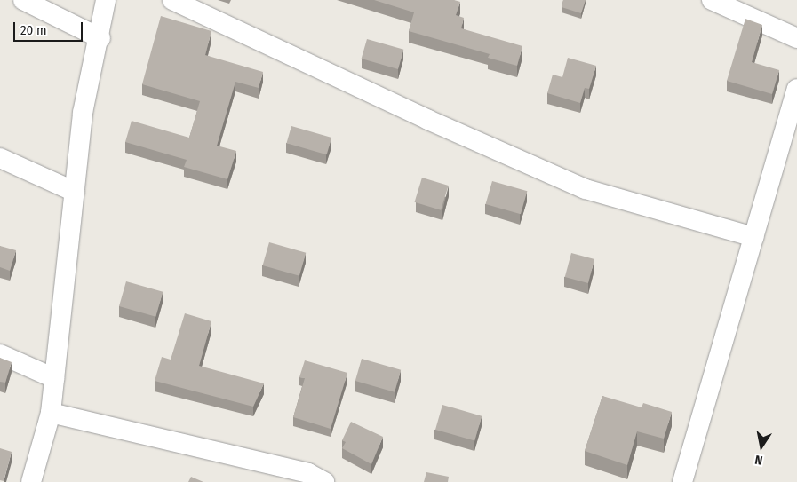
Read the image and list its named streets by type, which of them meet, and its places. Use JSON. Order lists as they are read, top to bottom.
{
  "scale_bar": "20 m",
  "north": "bottom"
}
